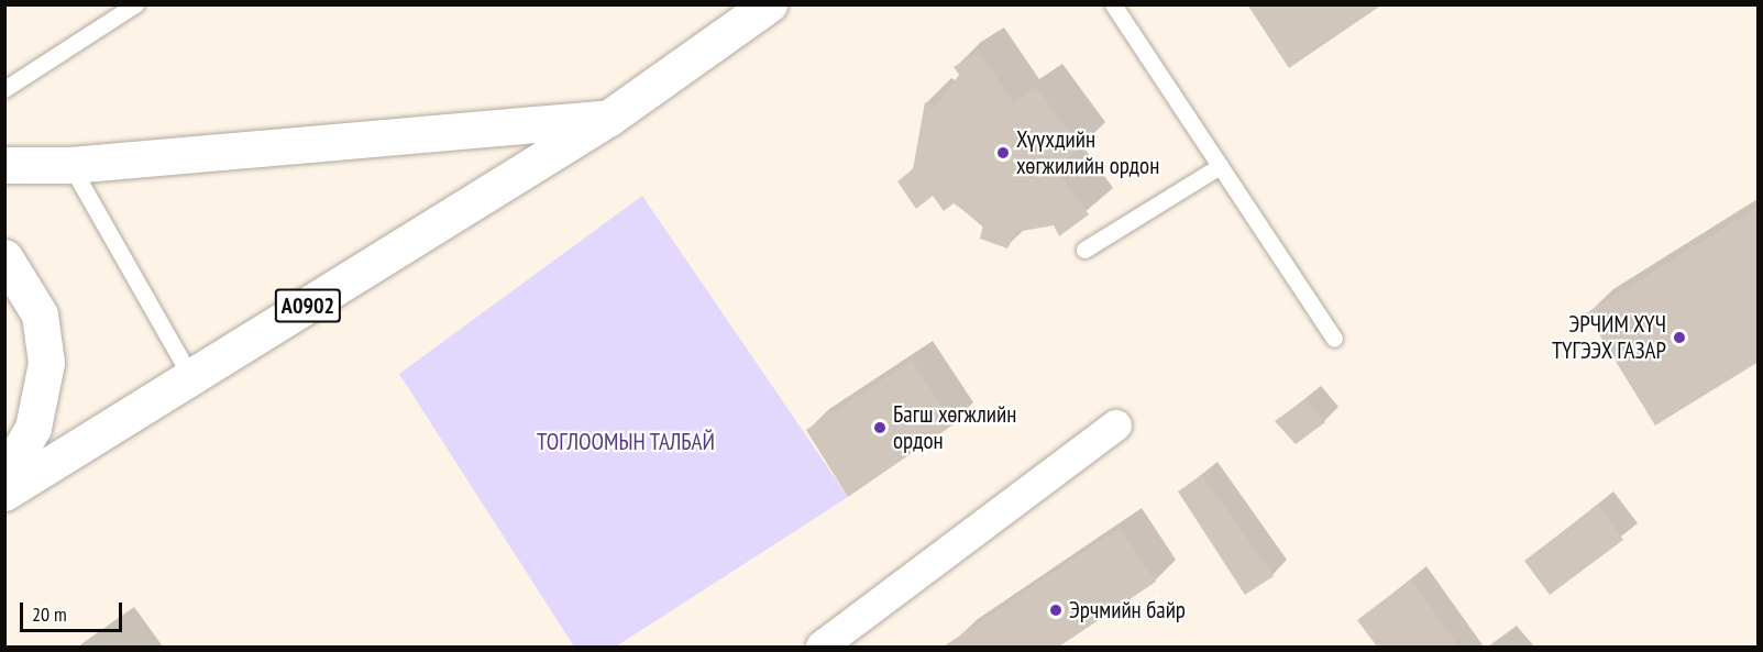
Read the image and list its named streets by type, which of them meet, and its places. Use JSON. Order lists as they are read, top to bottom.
{
  "streets": {
    "highway": ["A0902"]
  },
  "parks": ["ТОГЛООМЫН ТАЛБАЙ"],
  "places": [
    "Хүүхдийн хөгжилийн ордон",
    "ЭРЧИМ ХҮЧ ТҮГЭЭХ ГАЗАР",
    "Багш хөгжлийн ордон",
    "Эрчмийн байр"
  ],
  "scale_bar": "20 m"
}
